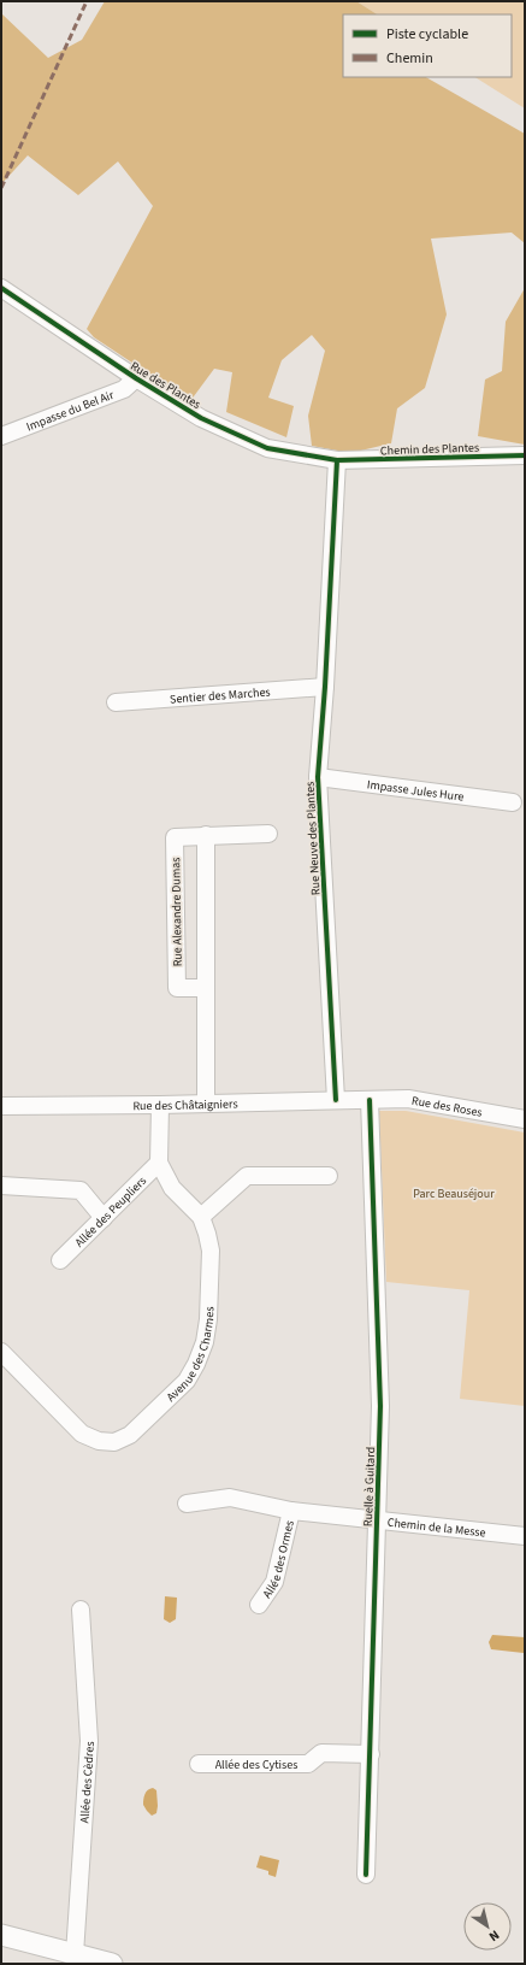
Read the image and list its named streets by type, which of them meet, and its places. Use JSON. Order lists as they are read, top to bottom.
{
  "streets": {
    "street": [
      "Rue des Plantes",
      "Impasse du Bel Air",
      "Chemin des Plantes",
      "Sentier des Marches",
      "Impasse Jules Hure",
      "Rue Neuve des Plantes",
      "Rue Alexandre Dumas",
      "Rue des Châtaigniers",
      "Rue des Roses",
      "Allée des Peupliers",
      "Avenue des Charmes",
      "Ruelle à Guitard",
      "Chemin de la Messe",
      "Allée des Ormes",
      "Allée des Cytises",
      "Allée des Cèdres"
    ]
  },
  "crossings": [
    ["Rue des Plantes", "Impasse du Bel Air"],
    ["Rue des Plantes", "Chemin des Plantes"],
    ["Rue des Plantes", "Rue Neuve des Plantes"],
    ["Chemin des Plantes", "Rue Neuve des Plantes"],
    ["Sentier des Marches", "Rue Neuve des Plantes"],
    ["Impasse Jules Hure", "Rue Neuve des Plantes"],
    ["Rue Neuve des Plantes", "Rue des Châtaigniers"],
    ["Rue des Châtaigniers", "Rue des Roses"],
    ["Rue des Châtaigniers", "Ruelle à Guitard"],
    ["Rue des Roses", "Ruelle à Guitard"],
    ["Allée des Peupliers", "Avenue des Charmes"],
    ["Ruelle à Guitard", "Chemin de la Messe"],
    ["Ruelle à Guitard", "Allée des Cytises"],
    ["Chemin de la Messe", "Allée des Ormes"]
  ],
  "parks": ["Parc Beauséjour"],
  "legend": ["Piste cyclable", "Chemin"],
  "north": "bottom right"
}
